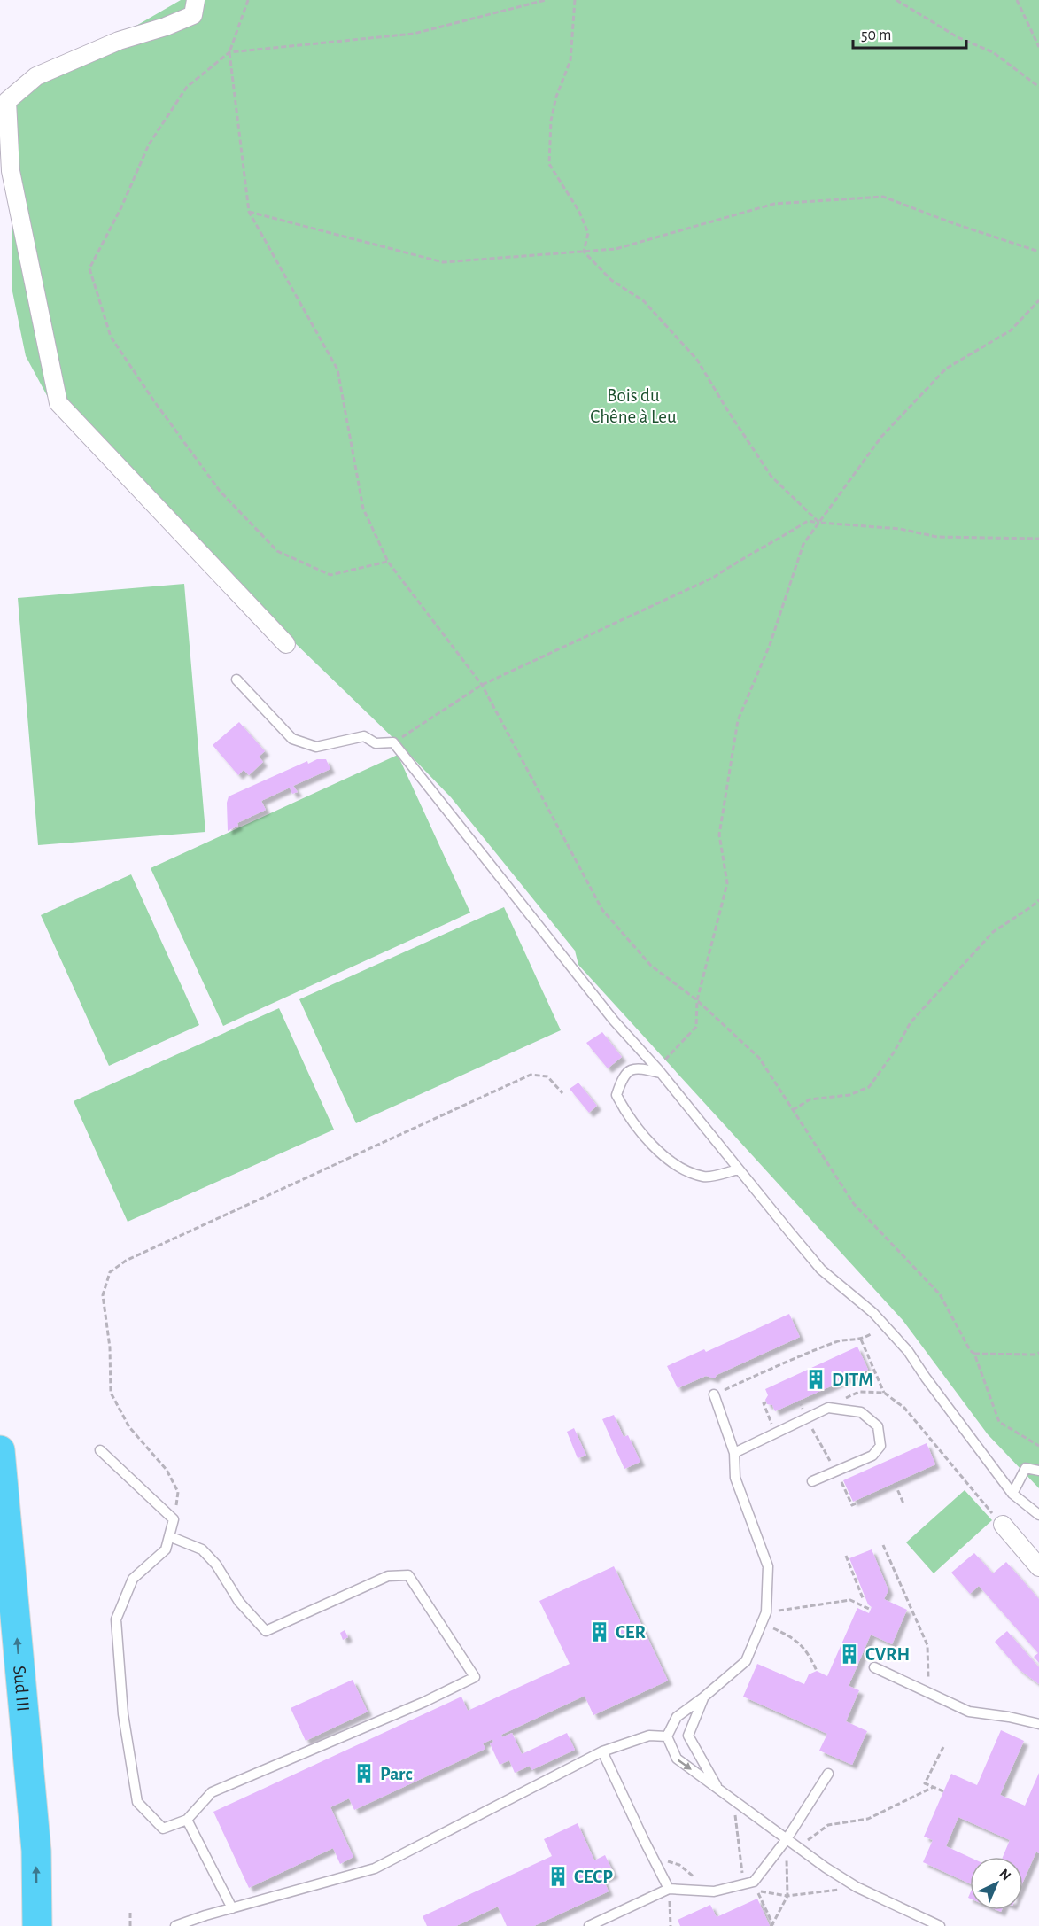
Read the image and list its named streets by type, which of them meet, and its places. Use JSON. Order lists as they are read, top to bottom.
{
  "streets": {
    "highway": ["Sud III"]
  },
  "one_way": ["Sud III"],
  "parks": ["Bois du Chêne à Leu"],
  "places": {
    "building": [
      "DITM",
      "CER",
      "CVRH",
      "Parc",
      "CECP"
    ]
  },
  "scale_bar": "50 m",
  "north": "top right"
}
